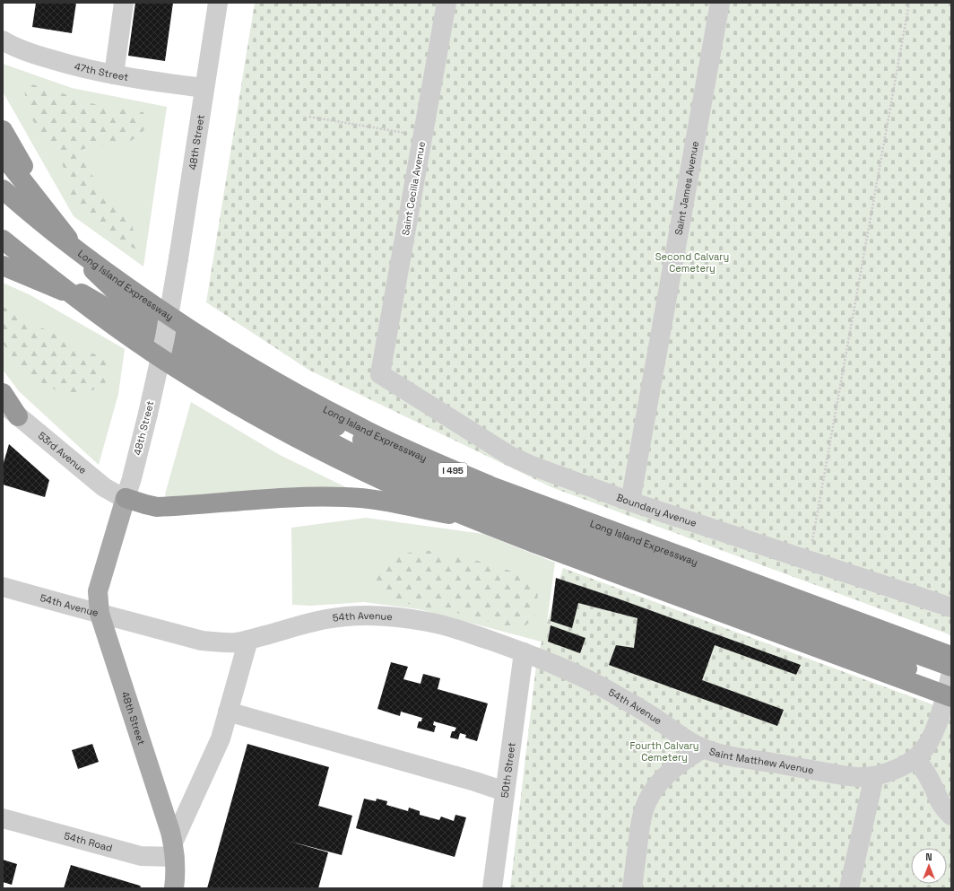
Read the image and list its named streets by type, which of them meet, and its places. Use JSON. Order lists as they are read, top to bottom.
{
  "streets": {
    "highway": ["Long Island Expressway", "I 495"],
    "main road": ["48th Street"],
    "street": [
      "47th Street",
      "Saint Cecilia Avenue",
      "Saint James Avenue",
      "53rd Avenue",
      "Boundary Avenue",
      "54th Avenue",
      "Saint Matthew Avenue",
      "50th Street",
      "54th Road"
    ]
  },
  "crossings": [
    ["47th Street", "48th Street"],
    ["48th Street", "53rd Avenue"],
    ["48th Street", "54th Avenue"],
    ["48th Street", "54th Road"],
    ["Saint Cecilia Avenue", "Boundary Avenue"],
    ["Saint James Avenue", "Boundary Avenue"],
    ["54th Avenue", "Saint Matthew Avenue"],
    ["54th Avenue", "50th Street"]
  ],
  "parks": ["Second Calvary Cemetery", "Fourth Calvary Cemetery"],
  "north": "top"
}
